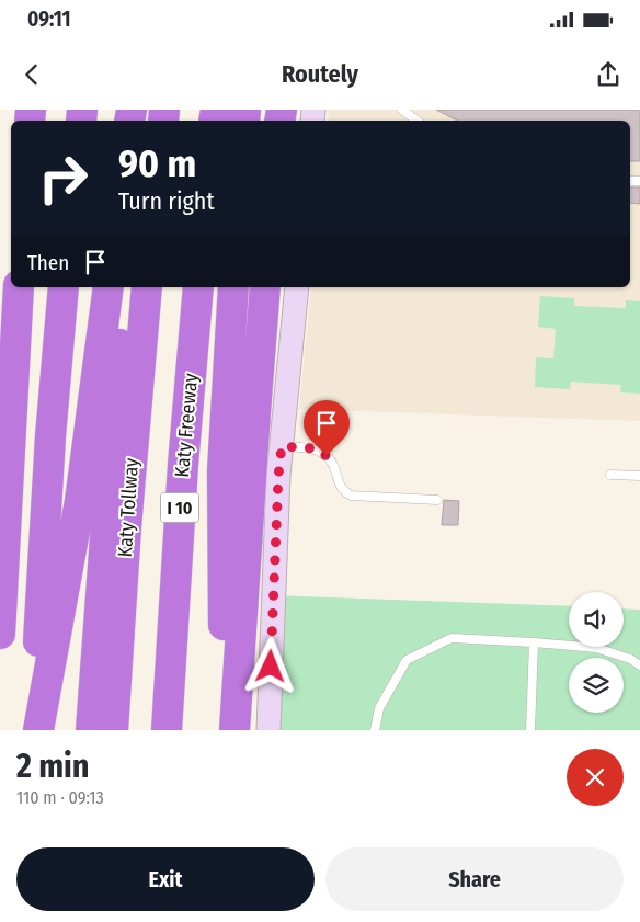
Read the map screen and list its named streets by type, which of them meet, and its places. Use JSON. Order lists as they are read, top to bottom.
{
  "streets": {
    "highway": ["Katy Freeway", "Katy Tollway", "I 10"]
  },
  "page": {
    "status": "09:11",
    "header": "Routely",
    "turn": ["90 m", "Turn right"],
    "then": "Then",
    "heading": ["2 min", "110 m · 09:13"],
    "buttons": ["Exit", "Share"]
  }
}
